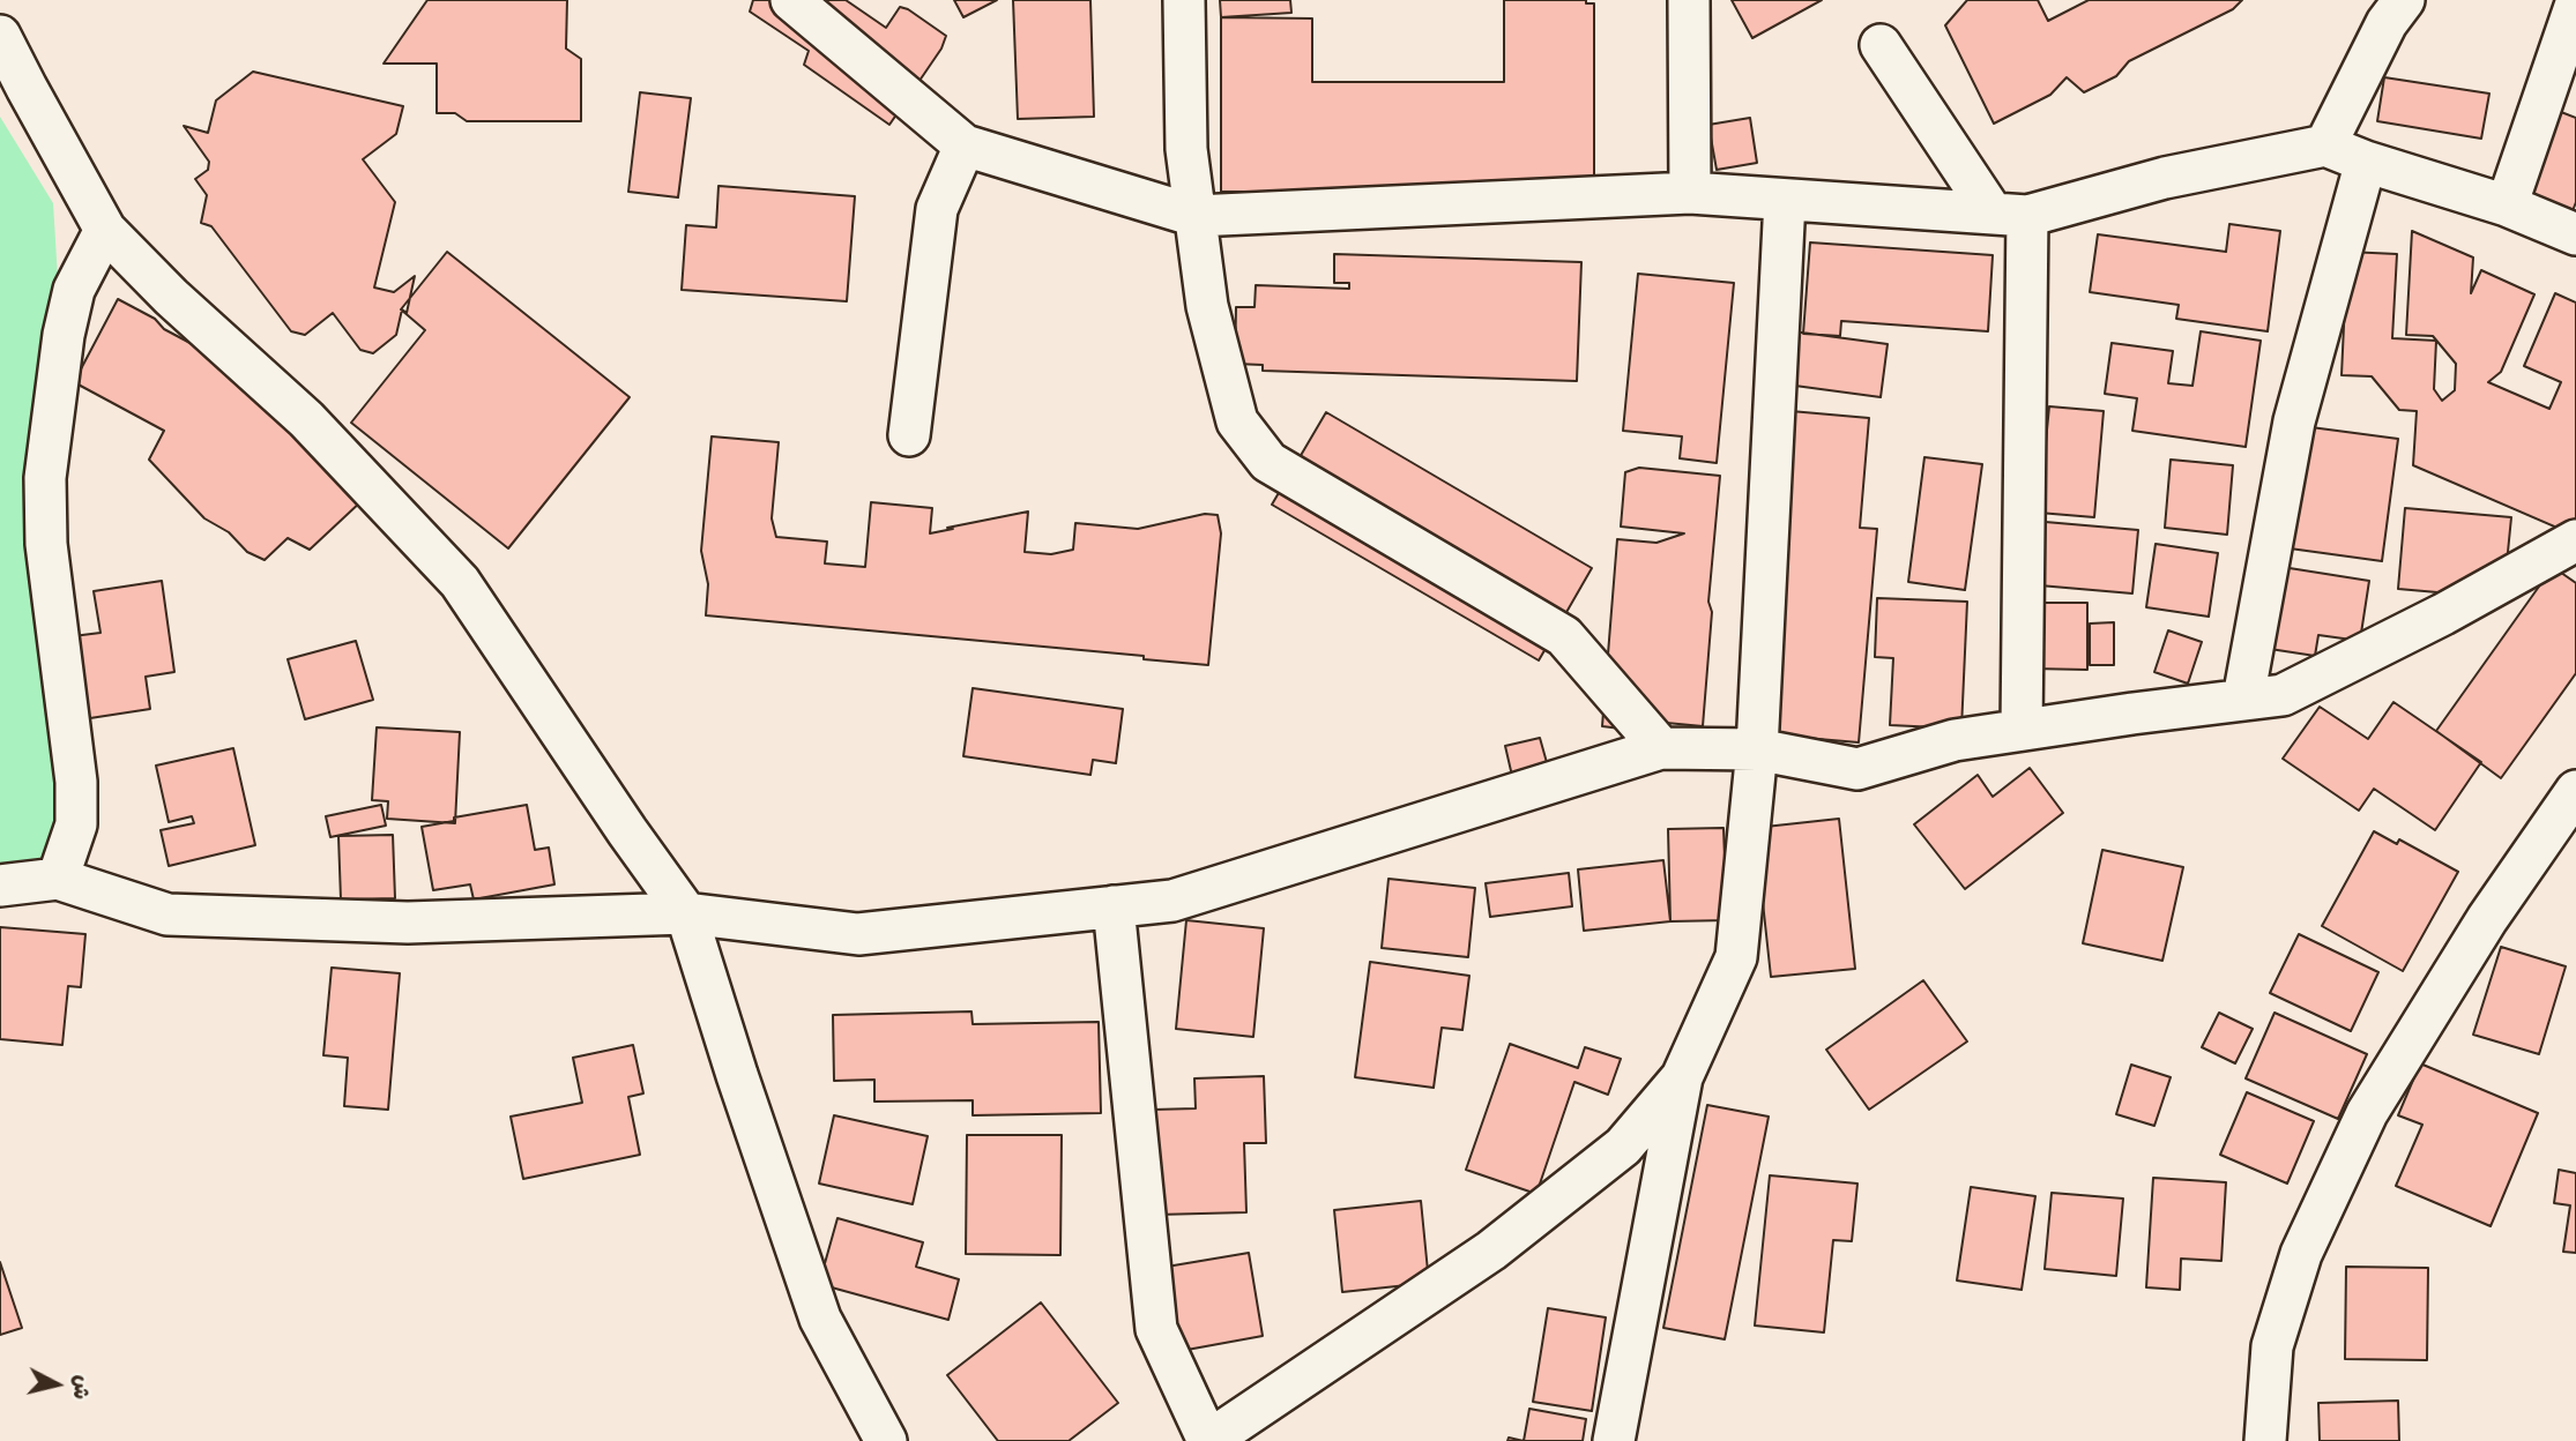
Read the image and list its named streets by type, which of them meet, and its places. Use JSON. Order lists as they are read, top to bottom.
{
  "north": "right"
}
